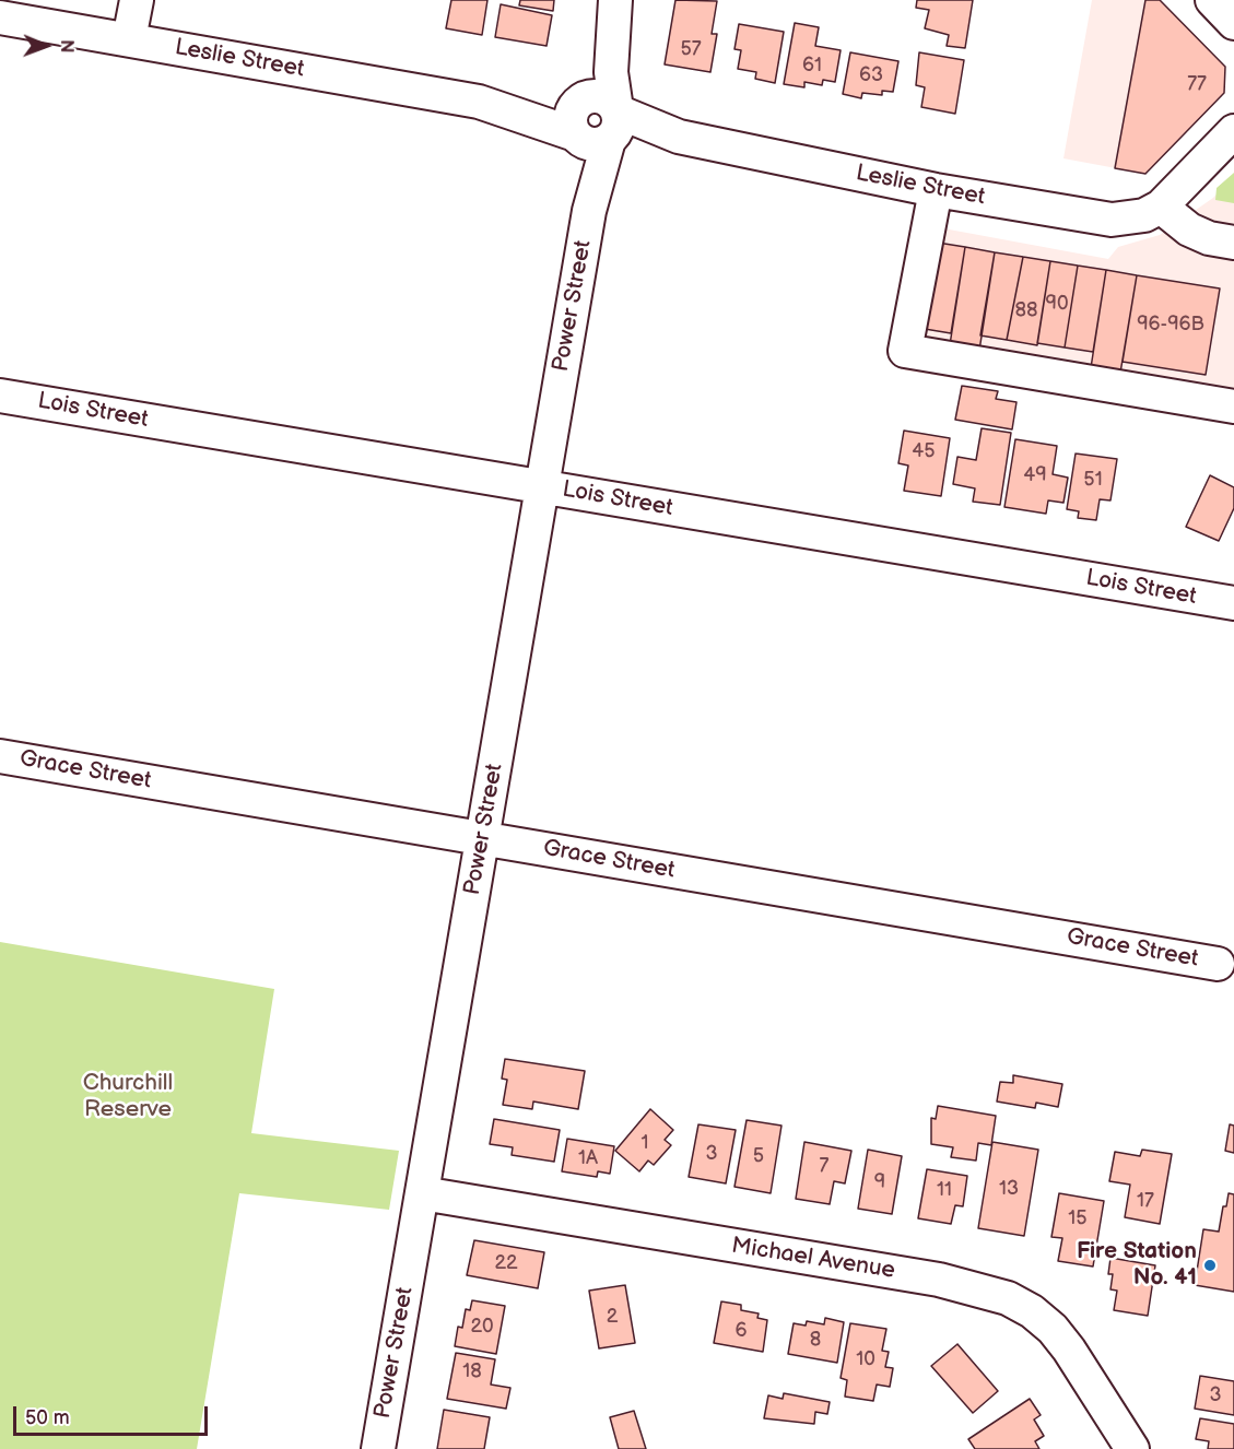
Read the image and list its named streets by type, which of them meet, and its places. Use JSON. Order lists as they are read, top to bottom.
{
  "streets": {
    "street": [
      "Leslie Street",
      "Power Street",
      "Lois Street",
      "Grace Street",
      "Michael Avenue"
    ]
  },
  "crossings": [
    ["Leslie Street", "Power Street"],
    ["Power Street", "Lois Street"],
    ["Power Street", "Grace Street"],
    ["Power Street", "Michael Avenue"]
  ],
  "parks": ["Churchill Reserve"],
  "places": ["Fire Station No. 41"],
  "house_numbers": [
    "57",
    "61",
    "63",
    "77",
    "90",
    "88",
    "96-96B",
    "45",
    "49",
    "51",
    "1",
    "3",
    "5",
    "1A",
    "7",
    "9",
    "13",
    "11",
    "17",
    "15",
    "22",
    "2",
    "20",
    "6",
    "8",
    "10",
    "18",
    "3"
  ],
  "scale_bar": "50 m",
  "north": "right"
}
